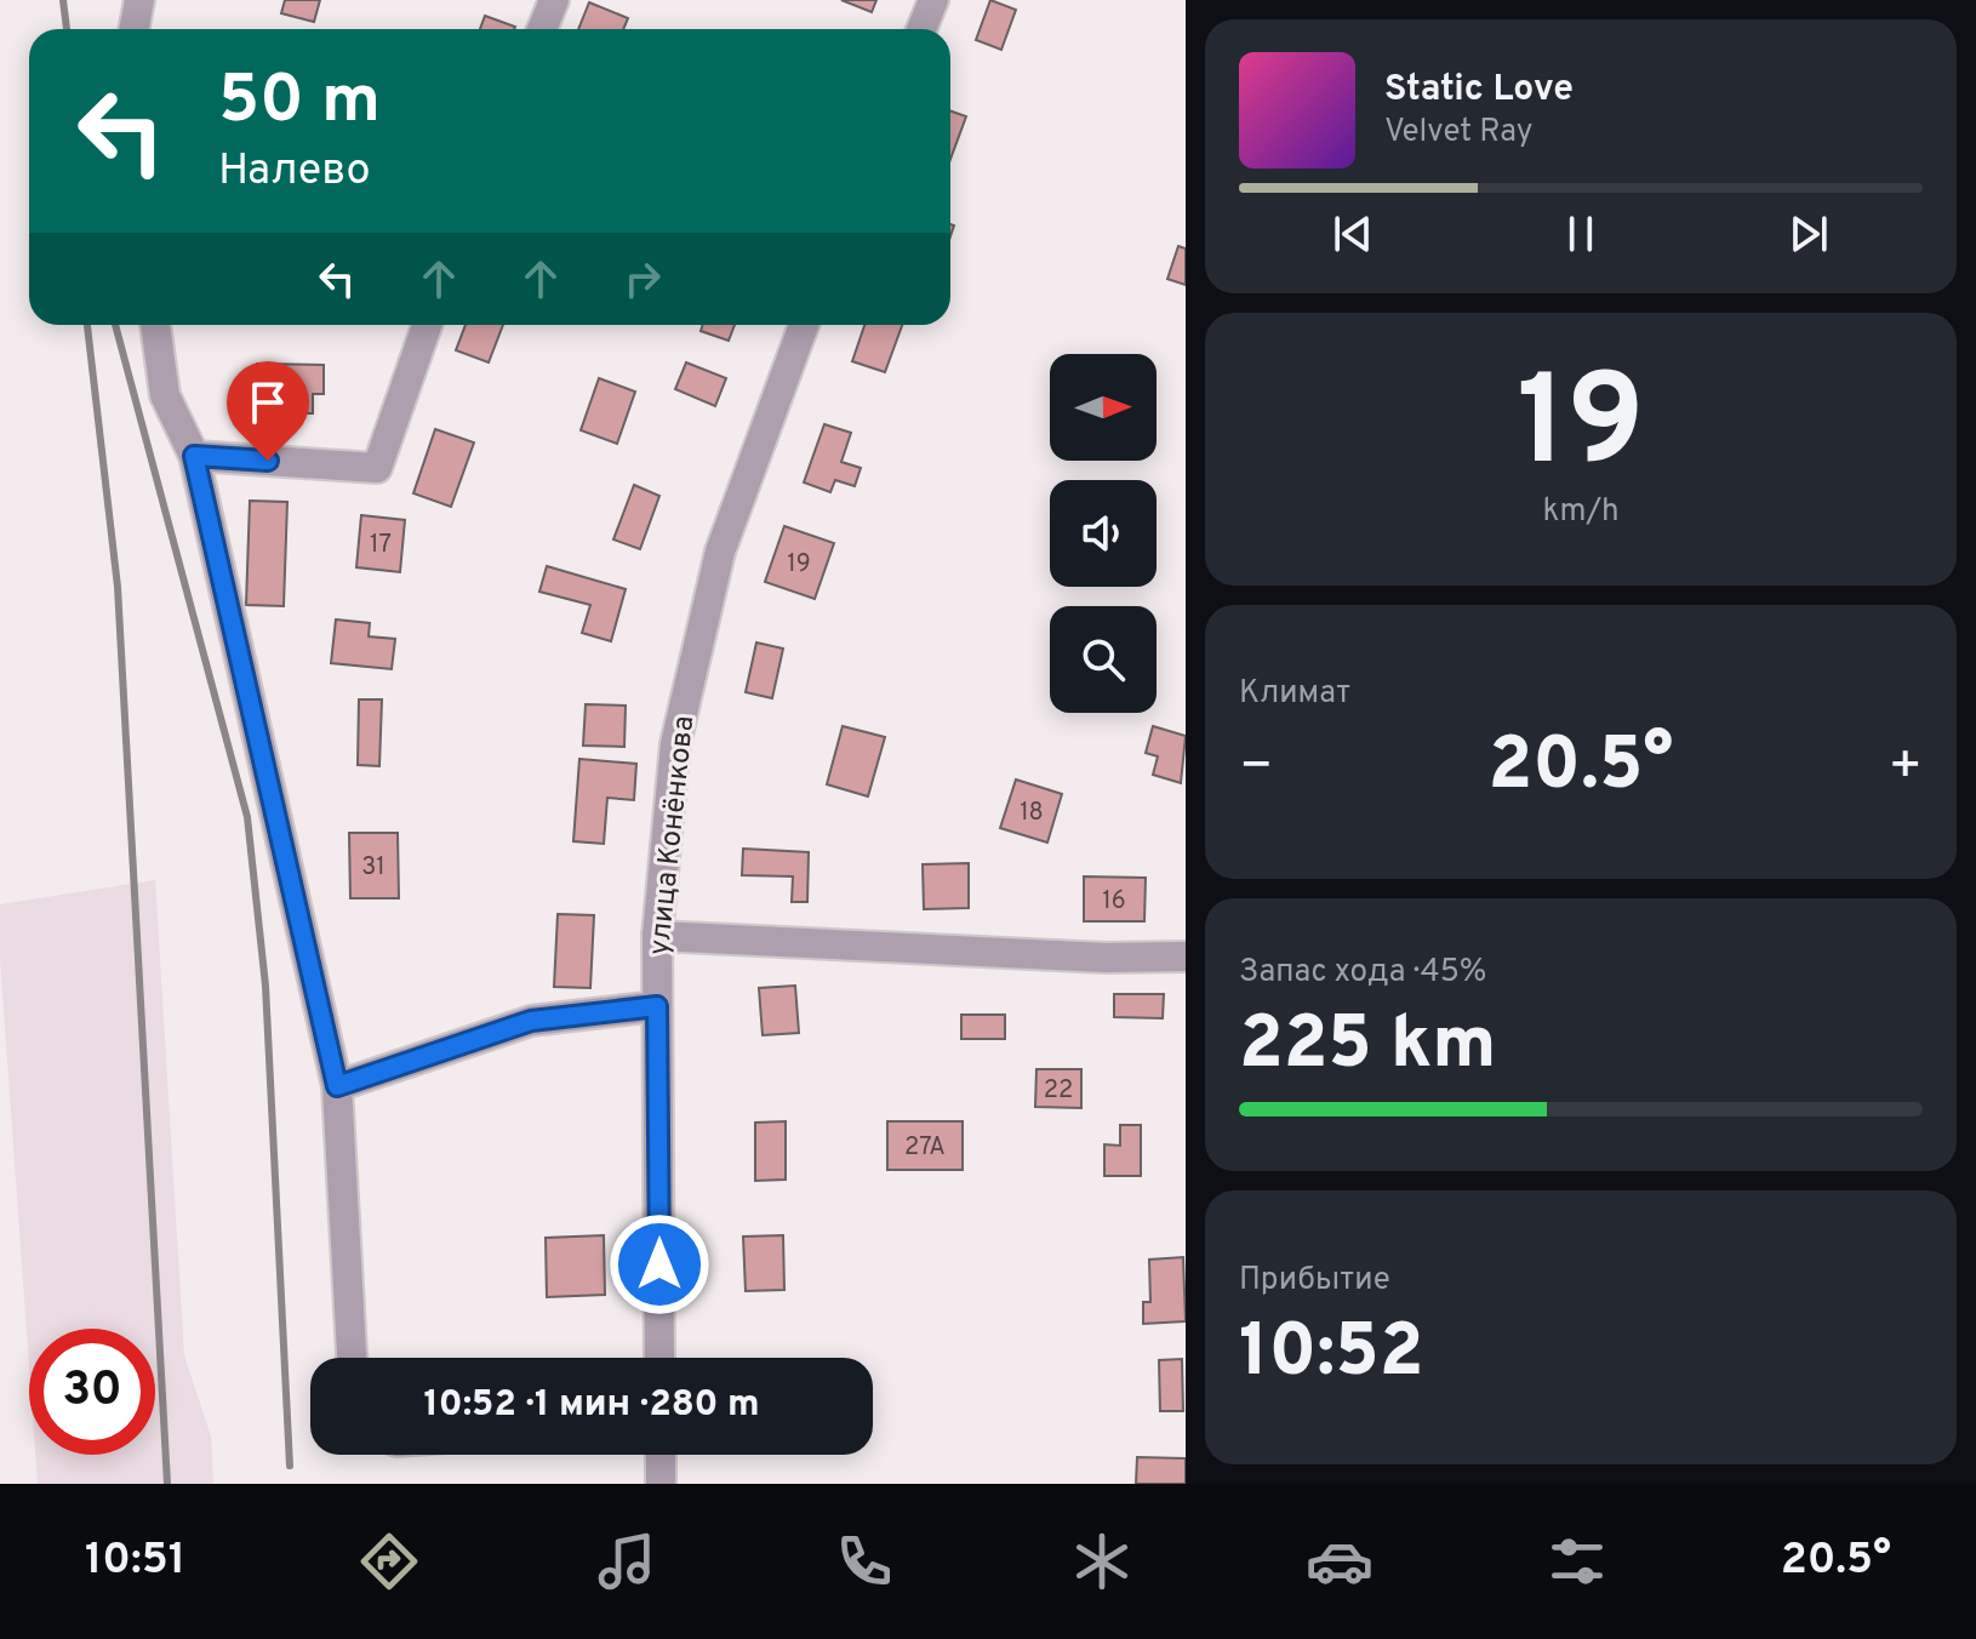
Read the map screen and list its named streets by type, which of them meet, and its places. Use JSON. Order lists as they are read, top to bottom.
{
  "streets": {
    "street": ["улица Конёнкова"]
  },
  "house_numbers": [
    "17",
    "19",
    "18",
    "31",
    "16",
    "22",
    "27А"
  ],
  "north": "right",
  "page": {
    "turn": ["50 m", "Налево"],
    "song": ["Static Love", "Velvet Ray"],
    "tile": [
      ["19", "km/h"],
      "Климат",
      ["Запас хода · 45%", "225 km"],
      ["Прибытие", "10:52"]
    ],
    "heat": ["−", "20.5°", "+"],
    "limit": "30",
    "trip": "10:52 · 1 мин · 280 m",
    "tabs": ["10:51", "20.5°"]
  }
}
